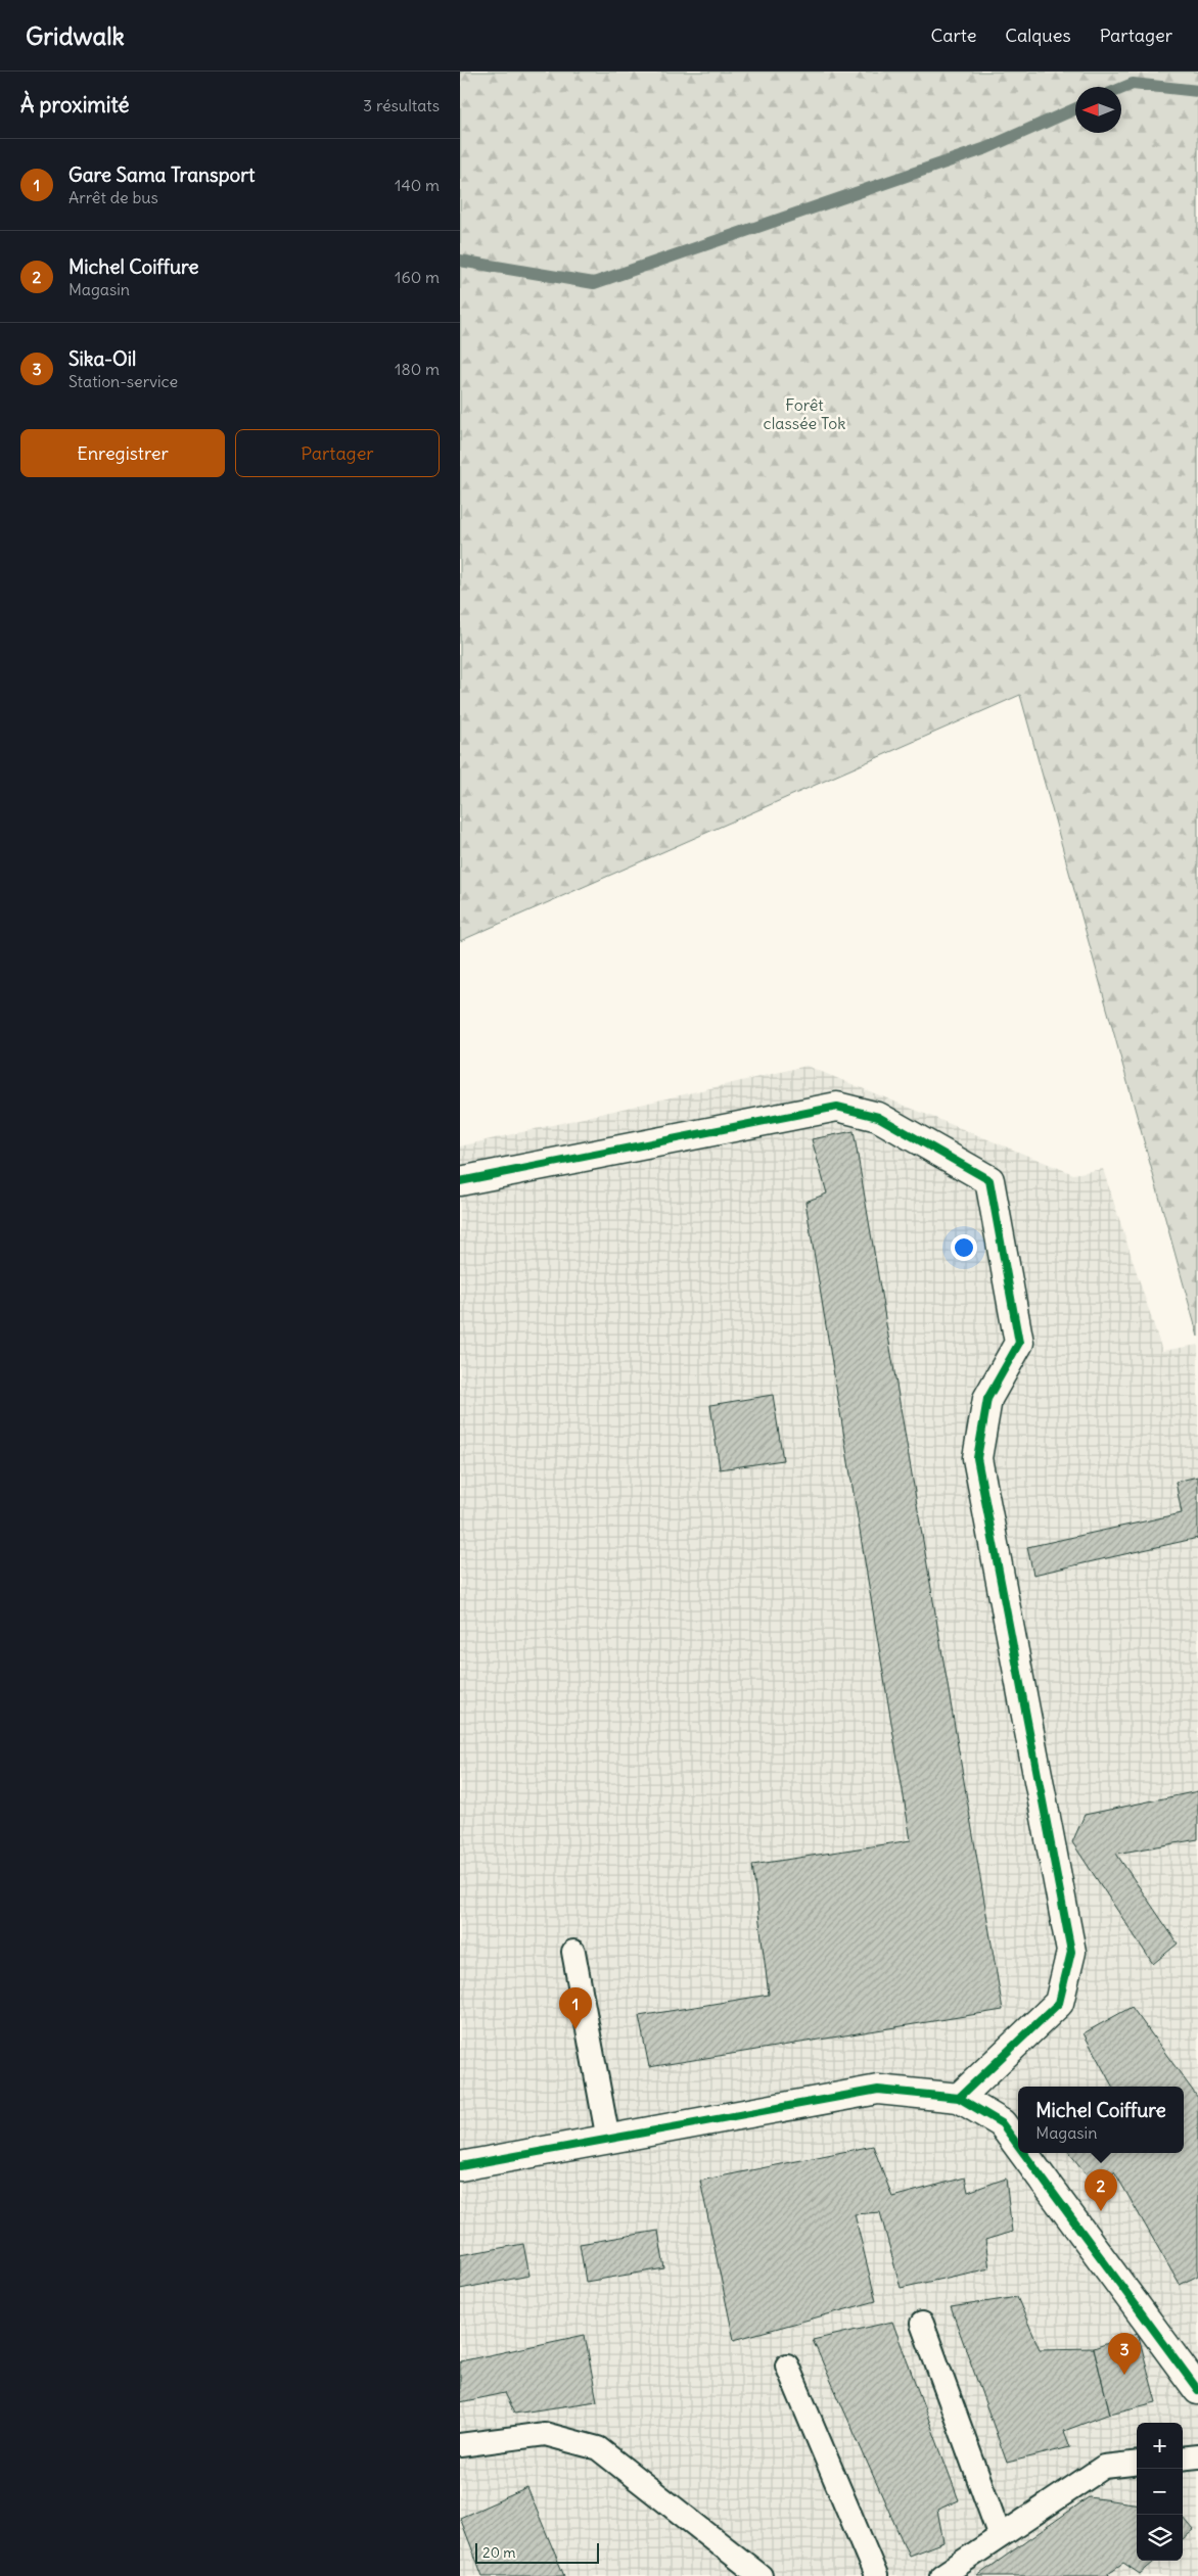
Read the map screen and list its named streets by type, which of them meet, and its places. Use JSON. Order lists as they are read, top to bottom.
{
  "parks": ["Forêt classée Tok"],
  "scale_bar": "20 m",
  "north": "left",
  "page": {
    "header": "Gridwalk",
    "nav": ["Carte", "Calques", "Partager"],
    "heading": ["À proximité", "3 résultats"],
    "list": [
      {
        "mark": "1",
        "name": "Gare Sama Transport",
        "note": "Arrêt de bus",
        "value": "140 m"
      },
      {
        "mark": "2",
        "name": "Michel Coiffure",
        "note": "Magasin",
        "value": "160 m"
      },
      {
        "mark": "3",
        "name": "Sika-Oil",
        "note": "Station-service",
        "value": "180 m"
      }
    ],
    "buttons": ["Enregistrer", "Partager"],
    "pins": ["1", "2", "3"],
    "popup": ["Michel Coiffure", "Magasin"],
    "map_buttons": ["+", "−"],
    "scale": "20 m"
  }
}
